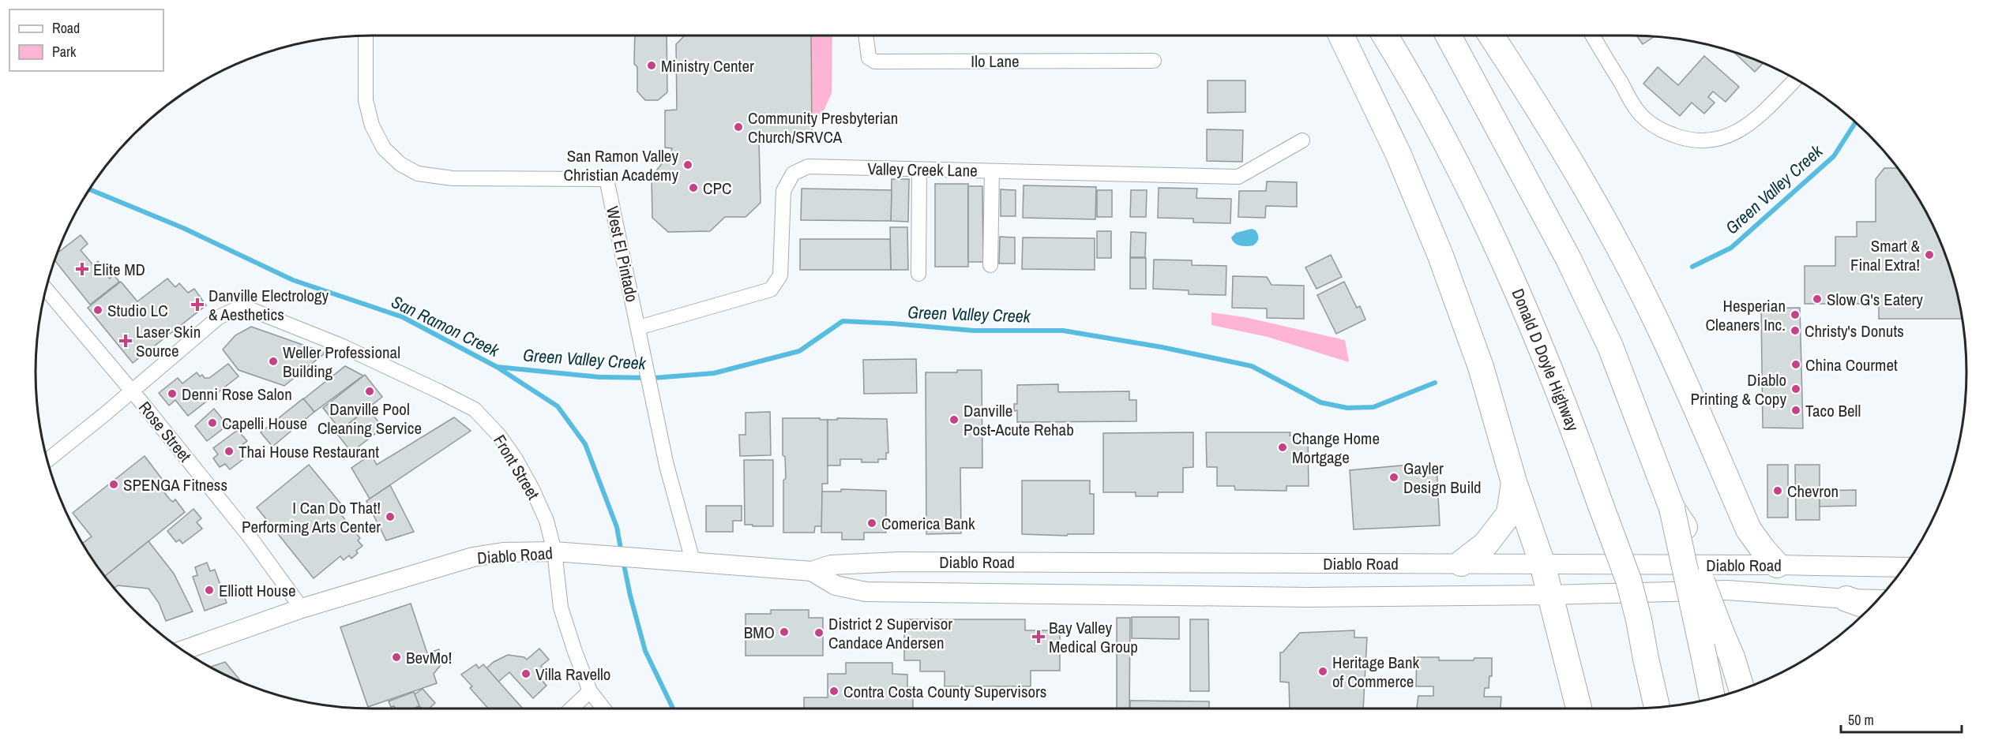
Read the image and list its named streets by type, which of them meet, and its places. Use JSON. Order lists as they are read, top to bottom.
{
  "streets": {
    "highway": ["Donald D Doyle Highway"],
    "street": [
      "Ilo Lane",
      "Valley Creek Lane",
      "West El Pintado",
      "Rose Street",
      "Front Street",
      "Diablo Road"
    ]
  },
  "crossings": [
    ["Valley Creek Lane", "West El Pintado"],
    ["West El Pintado", "Diablo Road"],
    ["Rose Street", "Front Street"],
    ["Rose Street", "Diablo Road"],
    ["Front Street", "Diablo Road"]
  ],
  "water": ["Green Valley Creek", "San Ramon Creek"],
  "places": {
    "other": [
      "Ministry Center",
      "Community Presbyterian Church/SRVCA",
      "San Ramon Valley Christian Academy",
      "CPC",
      "Smart & Final Extra!",
      "Slow G's Eatery",
      "Studio LC",
      "Hesperian Cleaners Inc.",
      "Christy's Donuts",
      "Weller Professional Building",
      "China Courmet",
      "Diablo Printing & Copy",
      "Danville Pool Cleaning Service",
      "Denni Rose Salon",
      "Taco Bell",
      "Danville Post-Acute Rehab",
      "Capelli House",
      "Change Home Mortgage",
      "Thai House Restaurant",
      "Gayler Design Build",
      "SPENGA Fitness",
      "Chevron",
      "I Can Do That! Performing Arts Center",
      "Comerica Bank",
      "Elliott House",
      "BMO",
      "District 2 Supervisor Candace Andersen",
      "BevMo!",
      "Heritage Bank of Commerce",
      "Villa Ravello",
      "Contra Costa County Supervisors"
    ],
    "health": [
      "Elite MD",
      "Danville Electrology & Aesthetics",
      "Laser Skin Source",
      "Bay Valley Medical Group"
    ]
  },
  "legend": ["Road", "Park"],
  "scale_bar": "50 m"
}
